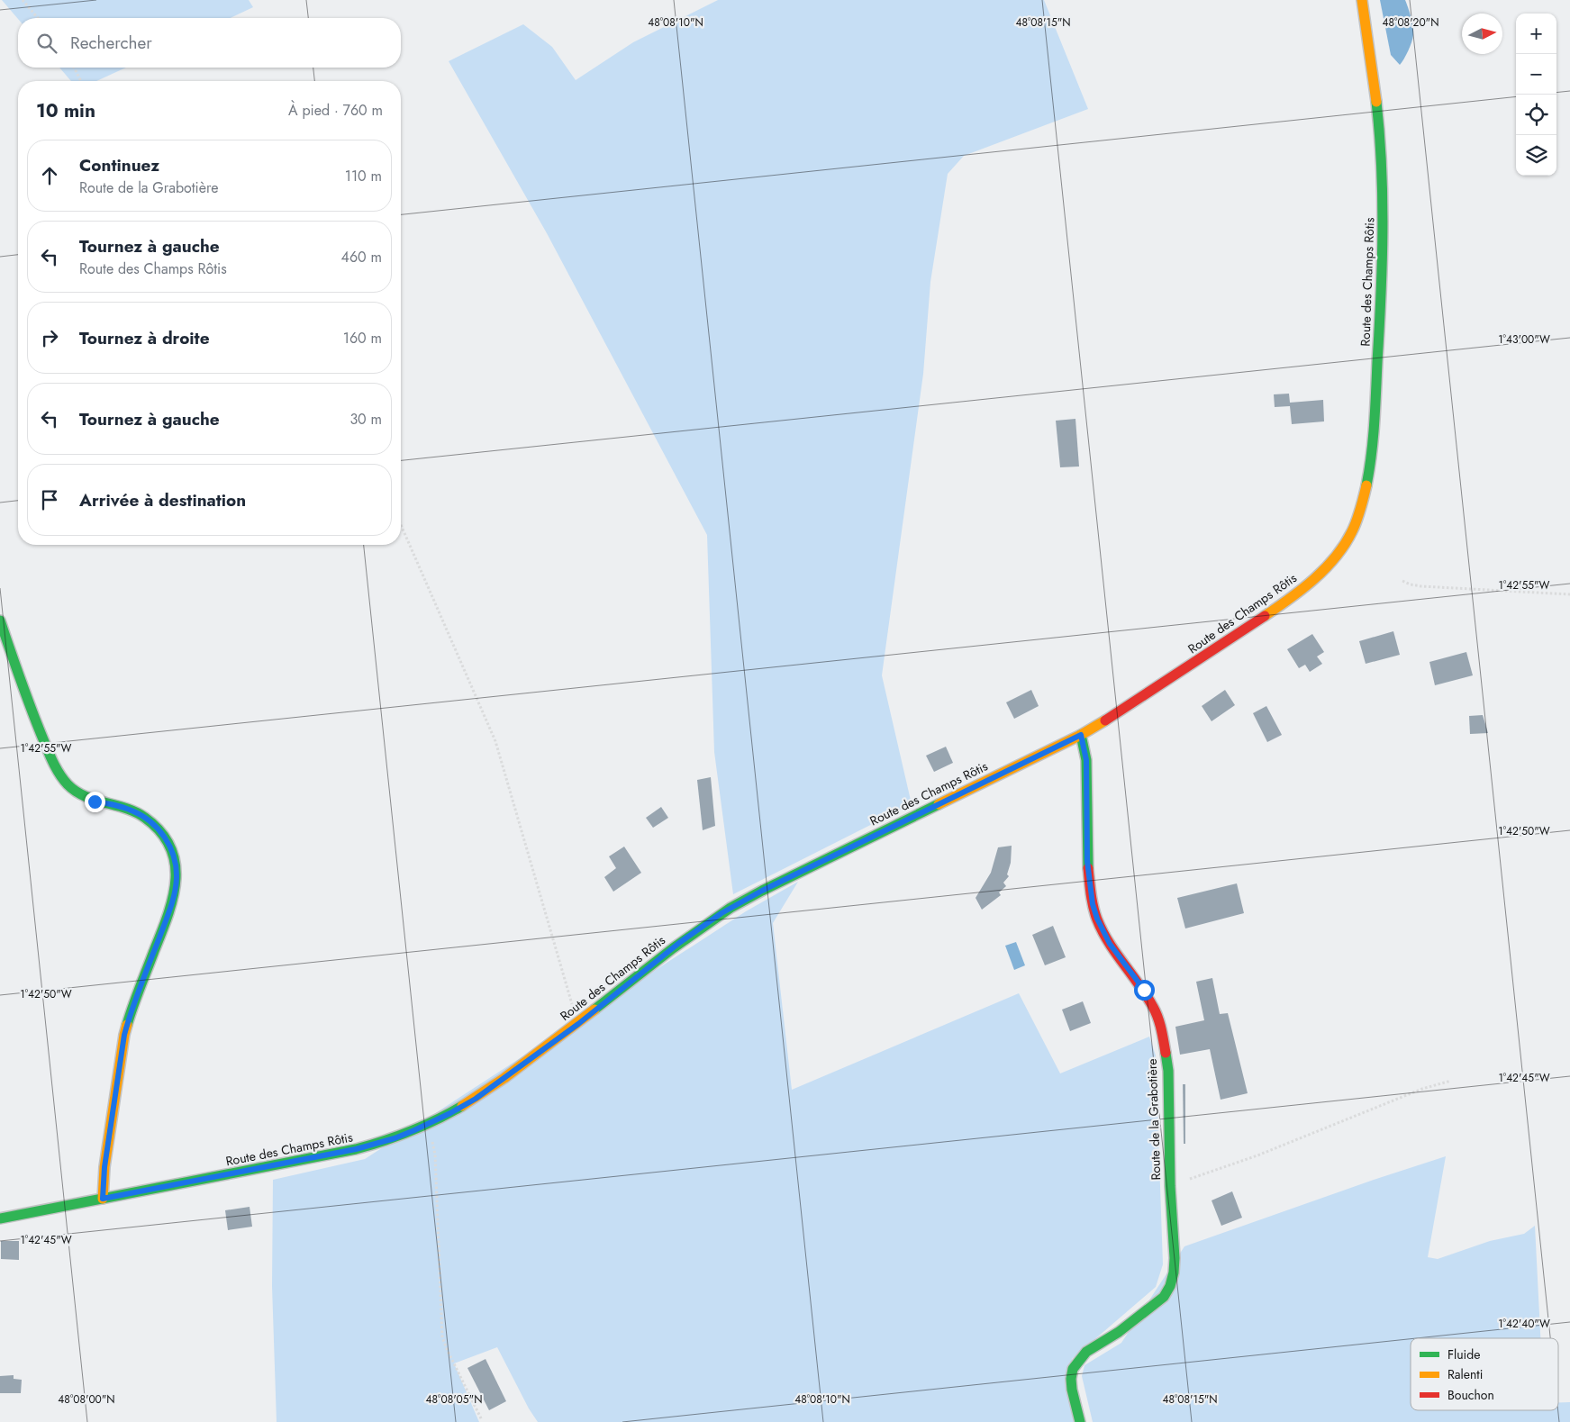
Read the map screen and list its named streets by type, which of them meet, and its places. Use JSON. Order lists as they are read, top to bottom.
{
  "streets": {
    "street": ["Route des Champs Rôtis", "Route de la Grabotière"]
  },
  "crossings": [
    ["Route des Champs Rôtis", "Route de la Grabotière"]
  ],
  "legend": ["Fluide", "Ralenti", "Bouchon"],
  "north": "right",
  "page": {
    "map_buttons": ["+", "−"],
    "search": "Rechercher",
    "heading": ["10 min", "À pied · 760 m"],
    "list": [
      ["Continuez", "Route de la Grabotière", "110 m"],
      ["Tournez à gauche", "Route des Champs Rôtis", "460 m"],
      ["Tournez à droite", "160 m"],
      ["Tournez à gauche", "30 m"],
      "Arrivée à destination"
    ]
  },
  "coordinates": [
    "48°08'10\"N",
    "48°08'15\"N",
    "48°08'20\"N",
    "1°43'00\"W",
    "1°42'55\"W",
    "1°42'50\"W",
    "1°42'45\"W",
    "1°42'40\"W",
    "48°08'00\"N",
    "48°08'05\"N"
  ]
}
